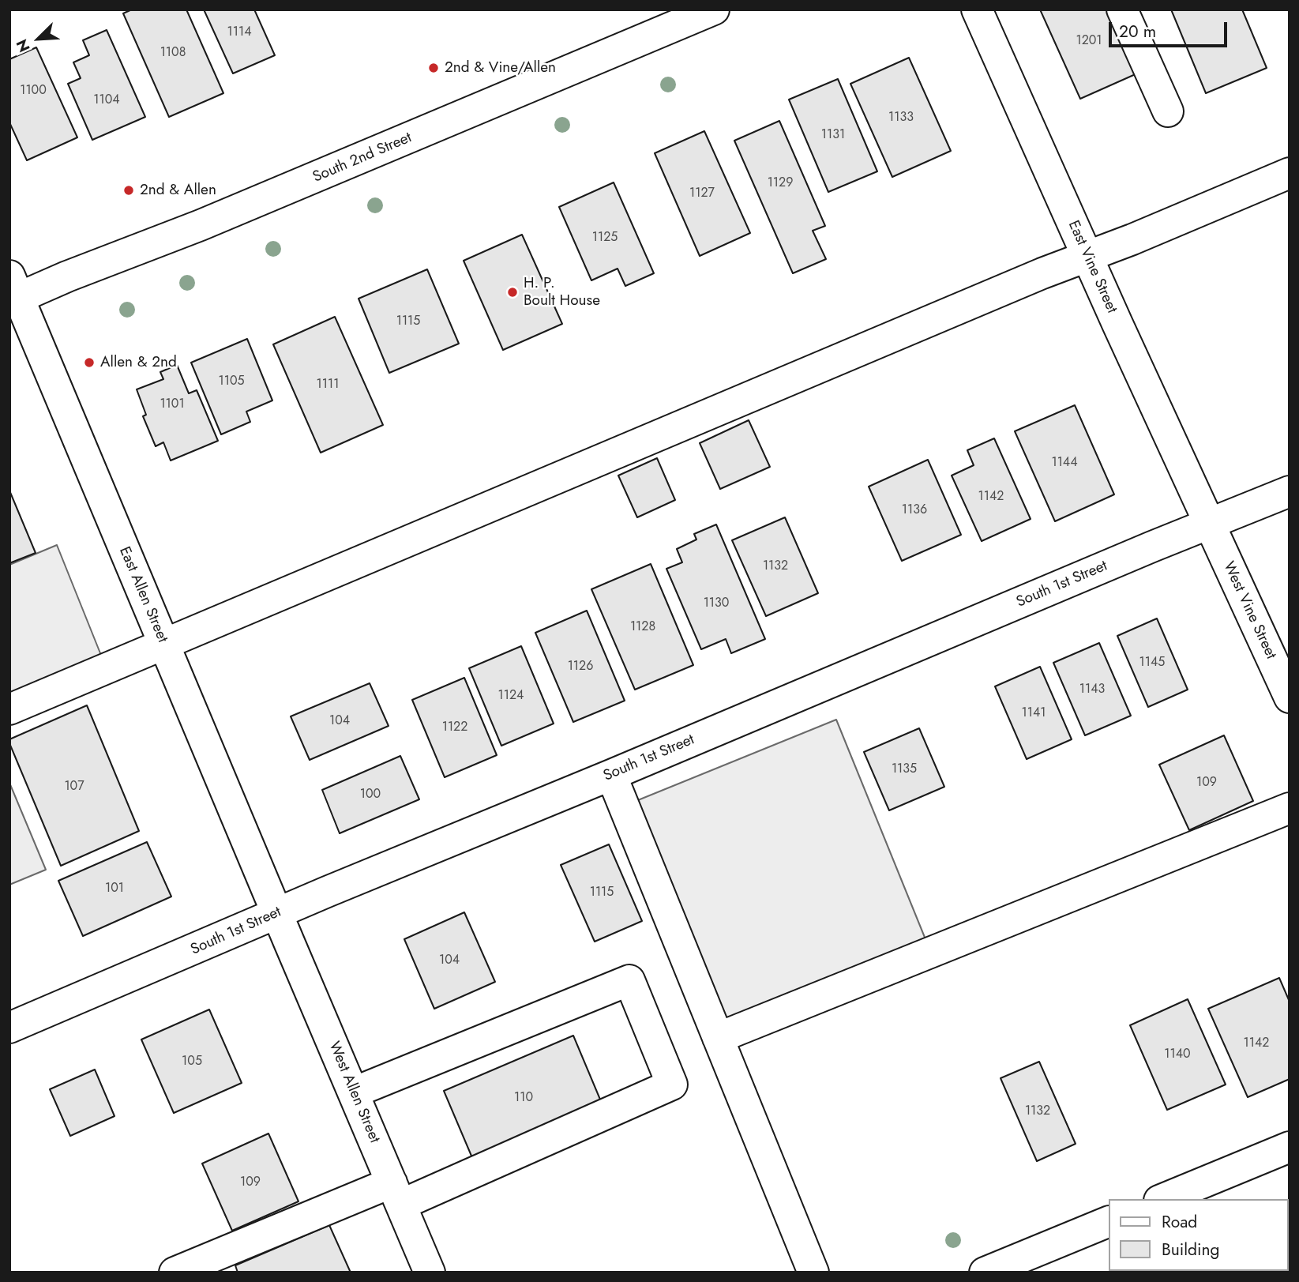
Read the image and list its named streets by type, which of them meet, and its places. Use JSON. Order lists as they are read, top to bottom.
{
  "streets": {
    "street": [
      "South 2nd Street",
      "East Vine Street",
      "South 1st Street",
      "East Allen Street",
      "West Vine Street",
      "West Allen Street"
    ]
  },
  "crossings": [
    ["South 2nd Street", "East Allen Street"],
    ["East Vine Street", "South 1st Street"],
    ["East Vine Street", "West Vine Street"],
    ["South 1st Street", "East Allen Street"],
    ["South 1st Street", "West Vine Street"],
    ["South 1st Street", "West Allen Street"],
    ["East Allen Street", "West Allen Street"]
  ],
  "places": [
    "2nd & Vine/Allen",
    "2nd & Allen",
    "H. P. Boult House",
    "Allen & 2nd"
  ],
  "house_numbers": [
    "1114",
    "1201",
    "1108",
    "1100",
    "1104",
    "1133",
    "1131",
    "1129",
    "1127",
    "1125",
    "1115",
    "1105",
    "1111",
    "1101",
    "1144",
    "1142",
    "1136",
    "1132",
    "1130",
    "1128",
    "1145",
    "1126",
    "1143",
    "1124",
    "1141",
    "104",
    "1122",
    "1135",
    "109",
    "107",
    "100",
    "101",
    "1115",
    "104",
    "1142",
    "1140",
    "105",
    "110",
    "1132",
    "109"
  ],
  "legend": ["Road", "Building"],
  "scale_bar": "20 m",
  "north": "bottom left"
}
